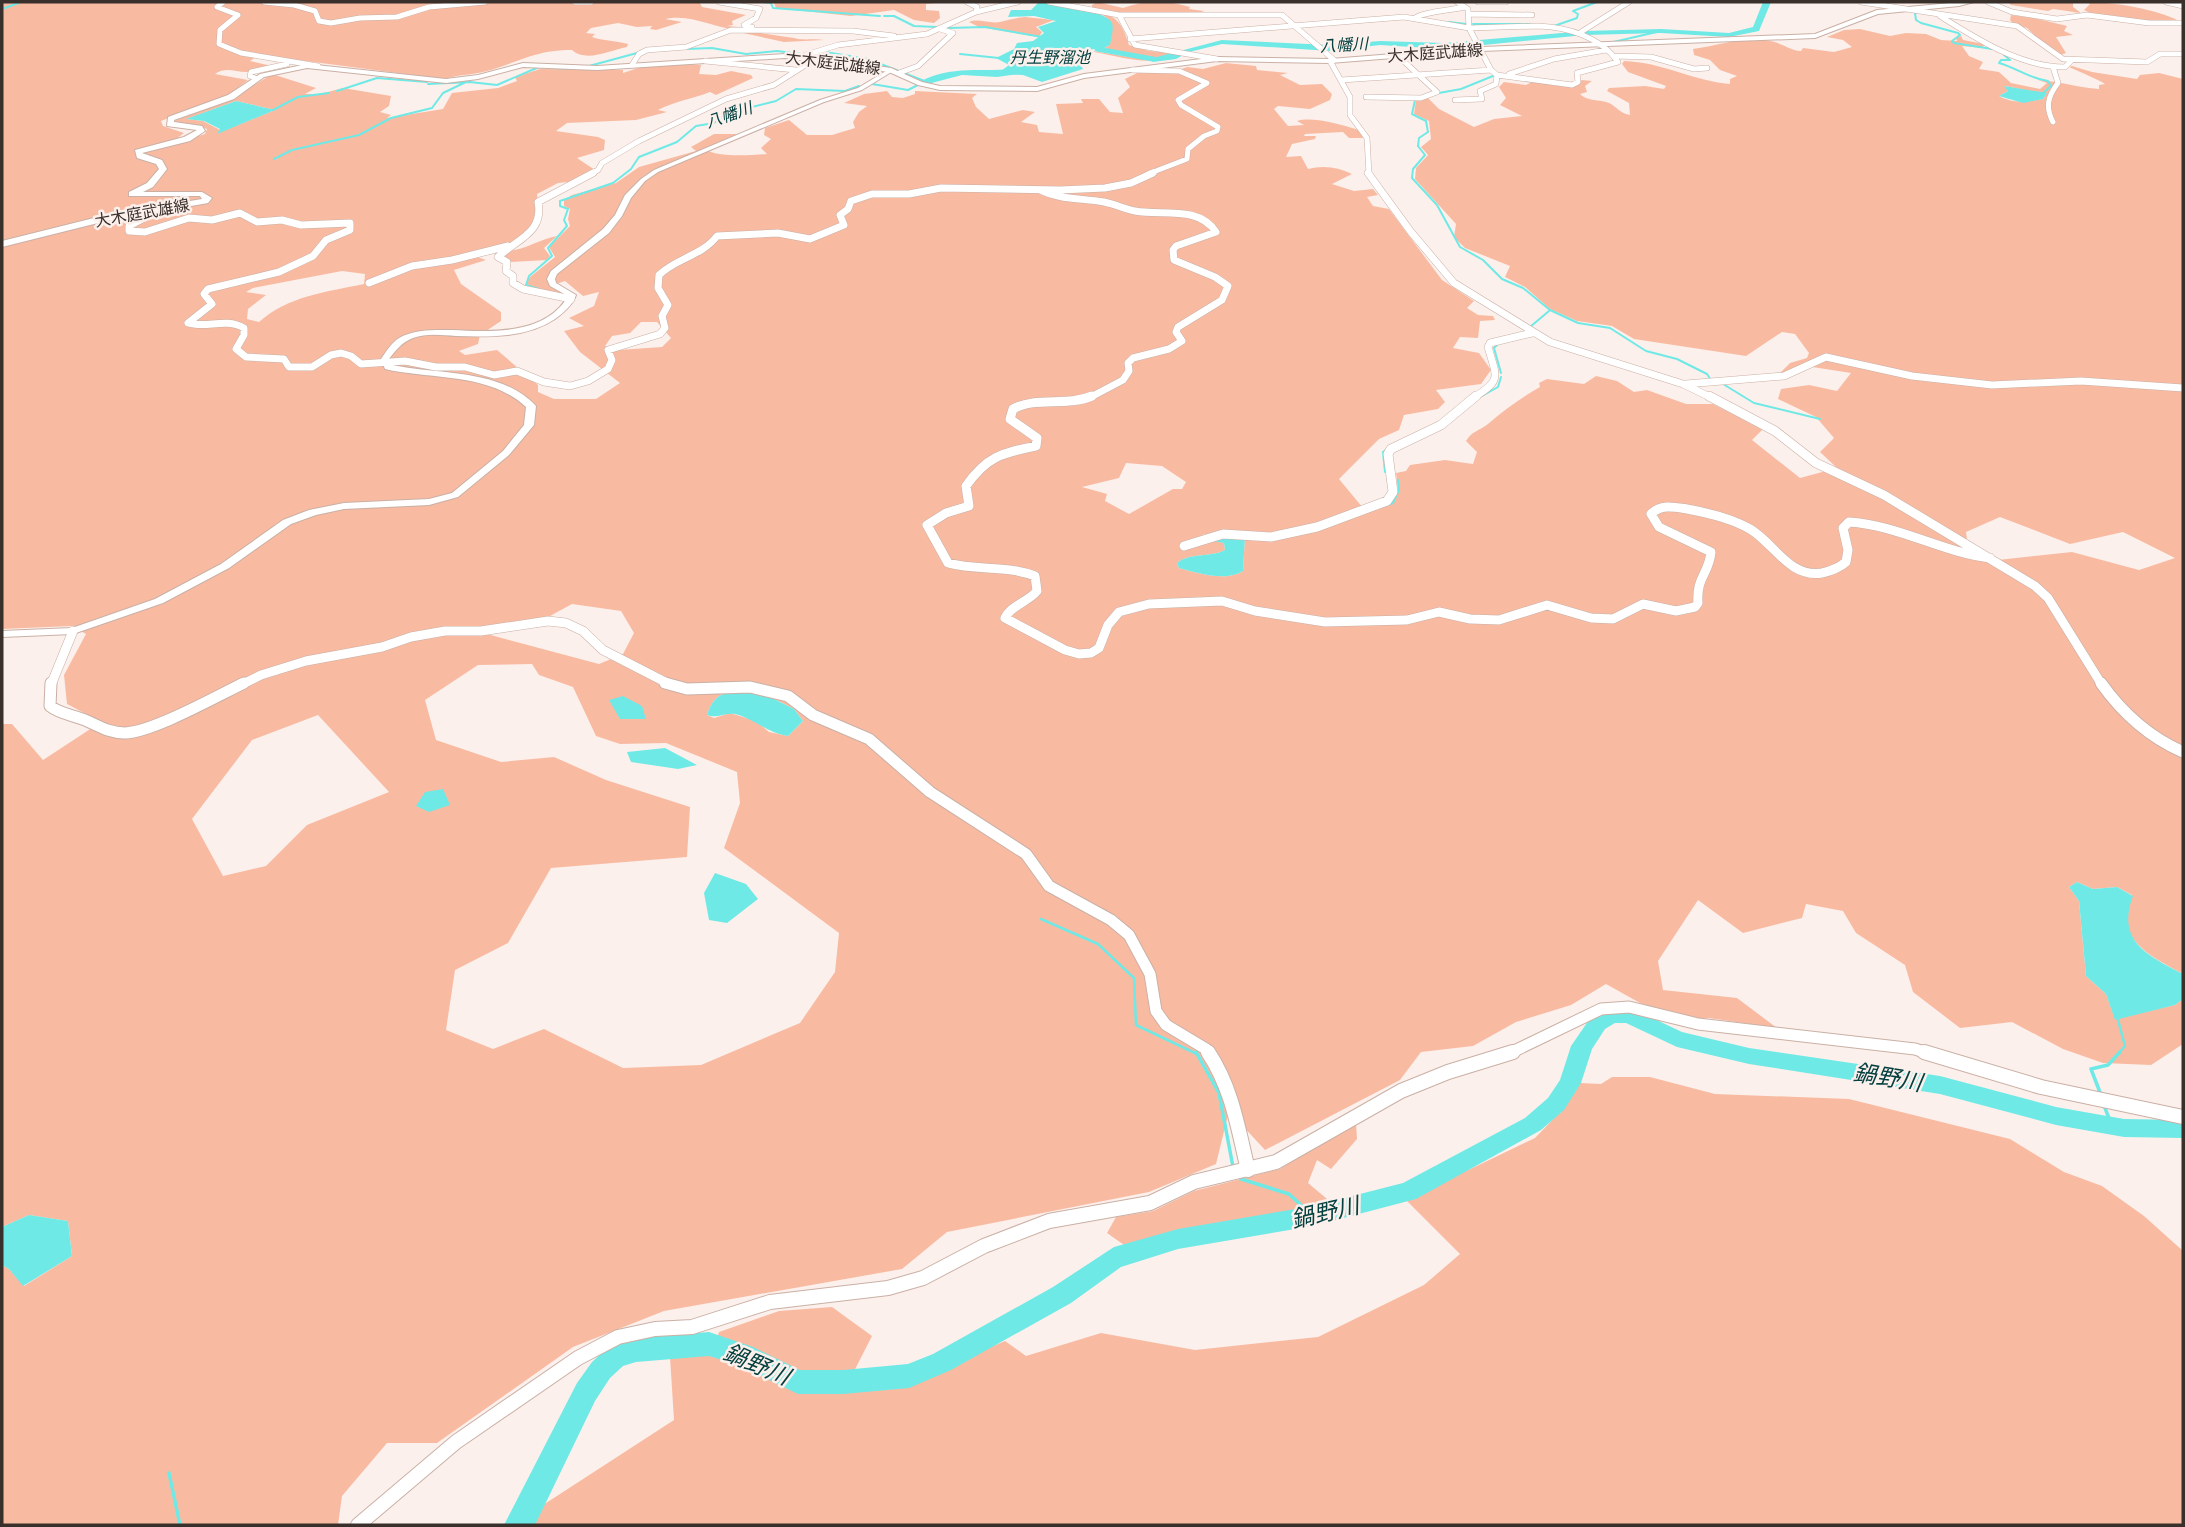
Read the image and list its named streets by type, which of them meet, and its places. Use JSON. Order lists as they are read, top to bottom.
{
  "streets": {
    "main road": ["大木庭武雄線"]
  },
  "water": ["八幡川", "丹生野溜池", "鍋野川"]
}
